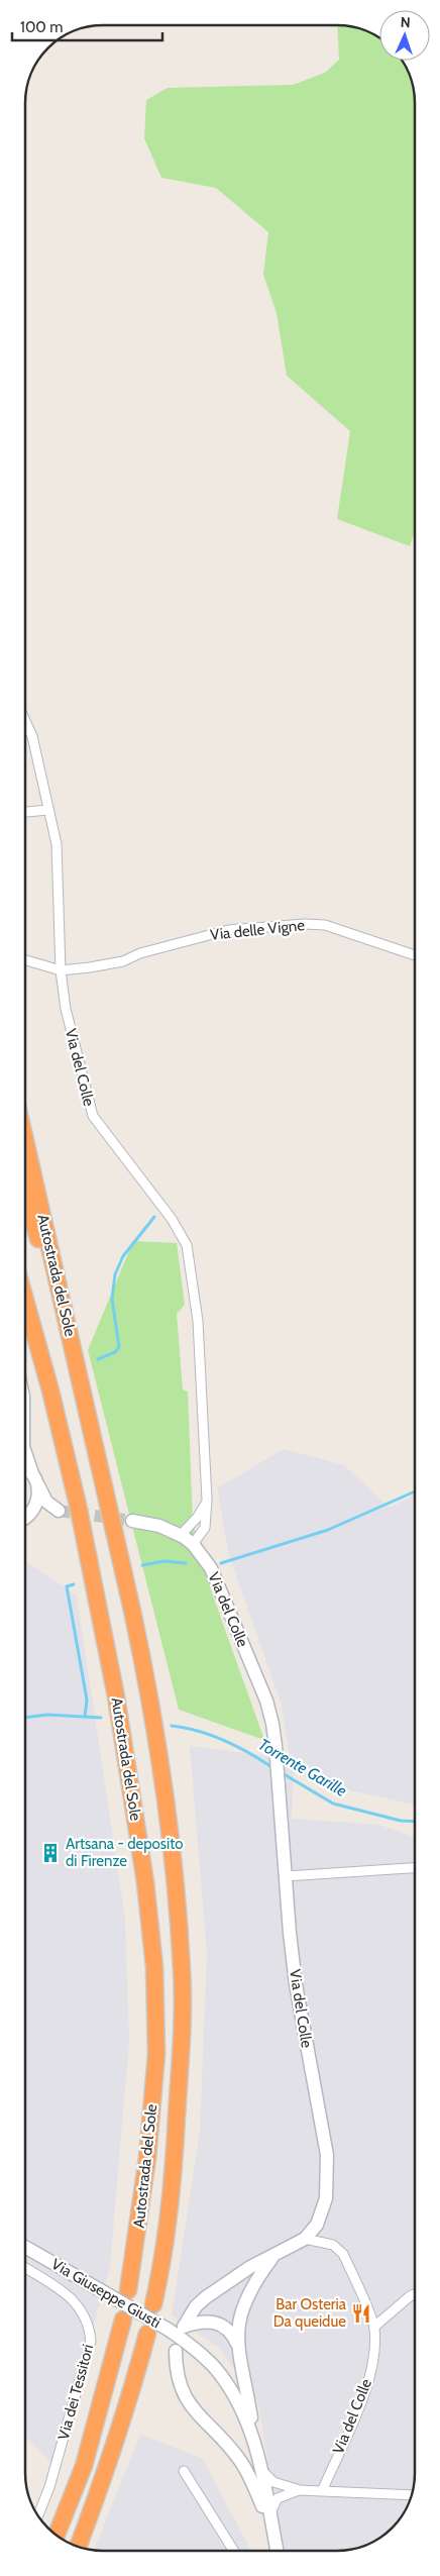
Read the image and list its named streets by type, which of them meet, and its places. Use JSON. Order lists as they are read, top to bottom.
{
  "streets": {
    "highway": ["Autostrada del Sole"],
    "main road": ["Via del Colle", "Via Giuseppe Giusti"],
    "street": ["Via delle Vigne", "Via dei Tessitori"]
  },
  "crossings": [
    ["Via delle Vigne", "Via del Colle"]
  ],
  "water": ["Torrente Garille"],
  "places": {
    "building": ["Artsana - deposito di Firenze"],
    "restaurant": ["Bar Osteria Da queidue"]
  },
  "scale_bar": "100 m",
  "north": "top"
}
